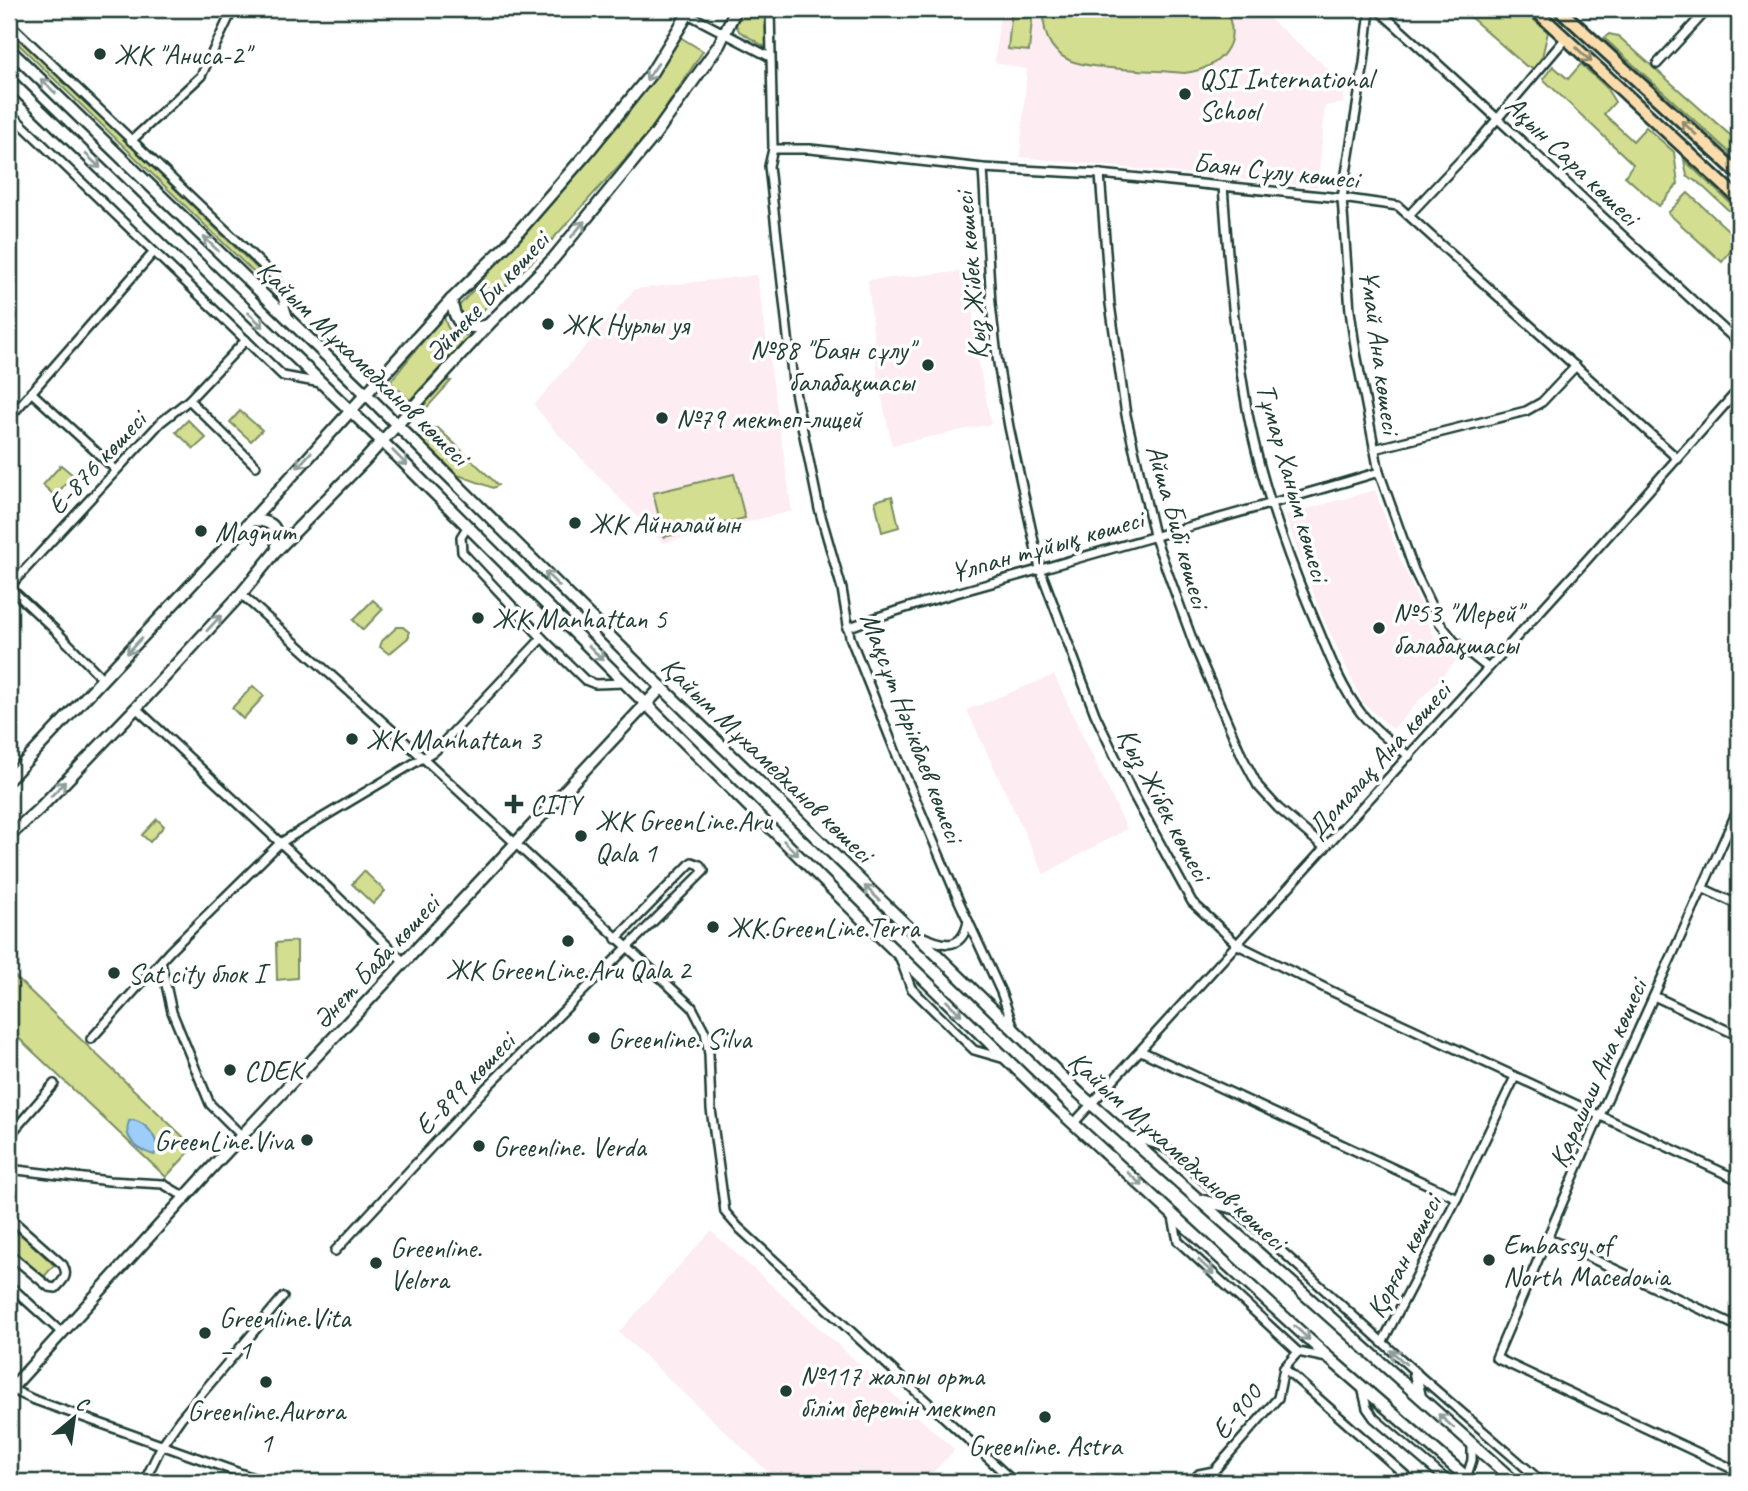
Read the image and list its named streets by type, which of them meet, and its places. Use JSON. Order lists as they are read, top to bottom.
{
  "streets": {
    "main road": ["Әйтеке Би көшесі", "Қайым Мұхамедханов көшесі", "Әнет Баба көшесі"],
    "street": [
      "Ақын Сара көшесі",
      "Баян Сұлу көшесі",
      "Қыз Жібек көшесі",
      "Ұмай Ана көшесі",
      "Е-876 көшесі",
      "Тұмар Ханым көшесі",
      "Айша Бибі көшесі",
      "Ұлпан тұйық көшесі",
      "Мақсұт Нәрікбаев көшесі",
      "Домалақ Ана көшесі",
      "Қарашаш Ана көшесі",
      "Е-899 көшесі",
      "Қорған көшесі",
      "E-900"
    ]
  },
  "crossings": [
    ["Баян Сұлу көшесі", "Қыз Жібек көшесі"],
    ["Баян Сұлу көшесі", "Ұмай Ана көшесі"],
    ["Баян Сұлу көшесі", "Тұмар Ханым көшесі"],
    ["Баян Сұлу көшесі", "Айша Бибі көшесі"],
    ["Баян Сұлу көшесі", "Мақсұт Нәрікбаев көшесі"],
    ["Баян Сұлу көшесі", "Домалақ Ана көшесі"],
    ["Қыз Жібек көшесі", "Ұлпан тұйық көшесі"],
    ["Қыз Жібек көшесі", "Домалақ Ана көшесі"],
    ["Қыз Жібек көшесі", "Қарашаш Ана көшесі"],
    ["Қыз Жібек көшесі", "Қорған көшесі"],
    ["Әйтеке Би көшесі", "Қайым Мұхамедханов көшесі"],
    ["Ұмай Ана көшесі", "Ұлпан тұйық көшесі"],
    ["Ұмай Ана көшесі", "Домалақ Ана көшесі"],
    ["Қайым Мұхамедханов көшесі", "Мақсұт Нәрікбаев көшесі"],
    ["Қайым Мұхамедханов көшесі", "Домалақ Ана көшесі"],
    ["Қайым Мұхамедханов көшесі", "Әнет Баба көшесі"],
    ["Қайым Мұхамедханов көшесі", "Қорған көшесі"],
    ["Тұмар Ханым көшесі", "Ұлпан тұйық көшесі"],
    ["Тұмар Ханым көшесі", "Домалақ Ана көшесі"],
    ["Айша Бибі көшесі", "Ұлпан тұйық көшесі"],
    ["Айша Бибі көшесі", "Домалақ Ана көшесі"],
    ["Ұлпан тұйық көшесі", "Мақсұт Нәрікбаев көшесі"]
  ],
  "places": {
    "other": [
      "ЖК \"Аниса-2\"",
      "QSI International School",
      "ЖК Нурлы уя",
      "№88 \"Баян сұлу\" балабақшасы",
      "№79 мектеп-лицей",
      "ЖК Айналайын",
      "Magnum",
      "ЖК Manhattan 5",
      "№53 \"Мерей\" балабақшасы",
      "ЖК Manhattan 3",
      "ЖК GreenLine.Aru Qala 1",
      "ЖК.GreenLine.Terra",
      "ЖК GreenLine.Aru Qala 2",
      "Sat city блок I",
      "Greenline. Silva",
      "CDEK",
      "GreenLine.Viva",
      "Greenline. Verda",
      "Embassy of North Macedonia",
      "Greenline. Velora",
      "Greenline.Vita – 1",
      "Greenline.Aurora 1",
      "№117 жалпы орта білім беретін мектеп",
      "Greenline. Astra"
    ],
    "health": ["CITY"]
  },
  "north": "top right"
}
